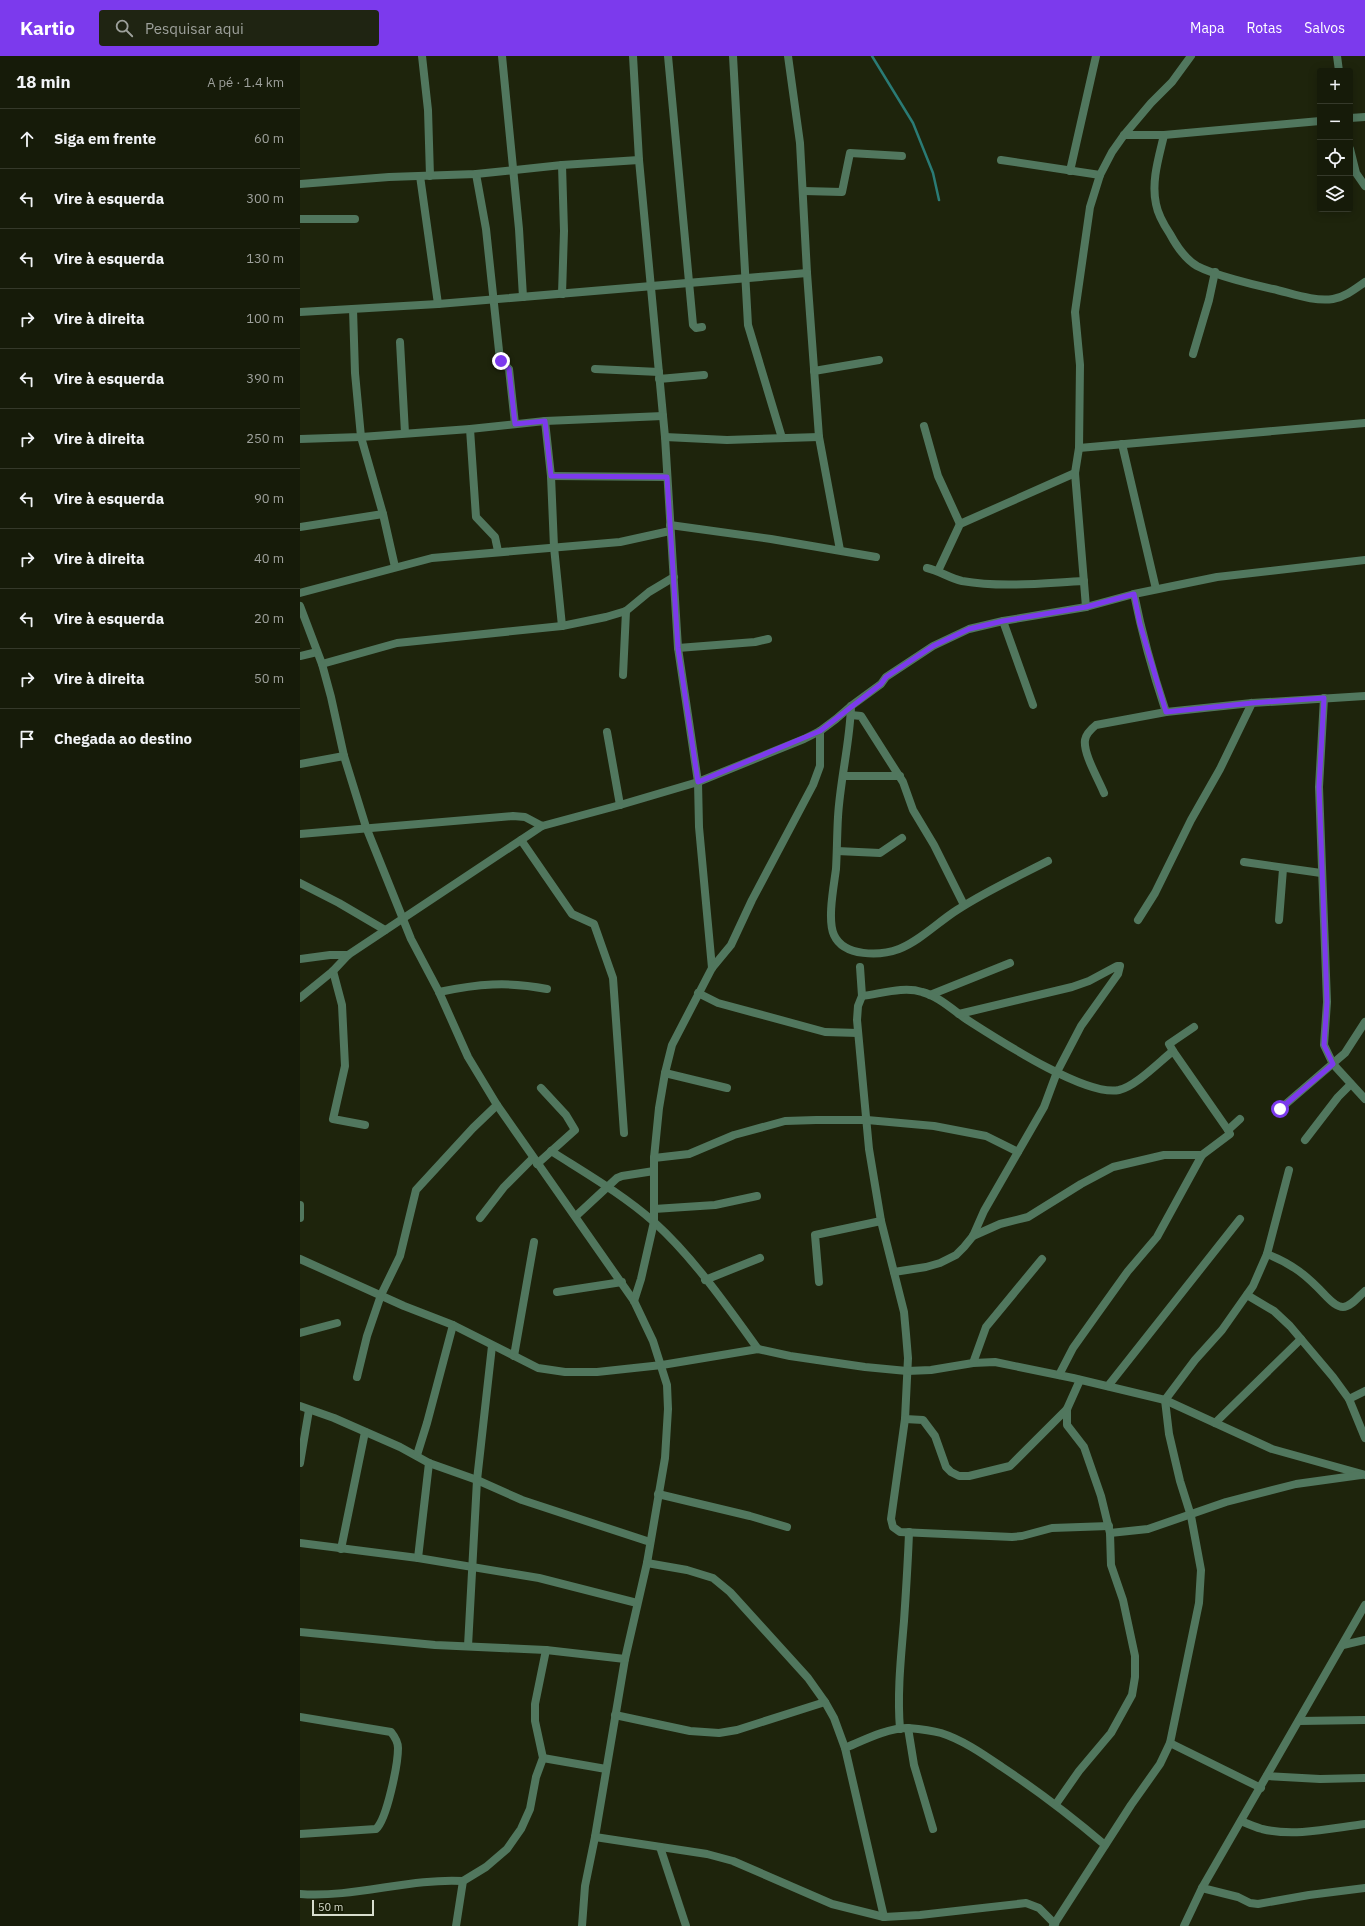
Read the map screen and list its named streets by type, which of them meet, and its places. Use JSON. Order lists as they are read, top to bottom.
{
  "scale_bar": "50 m",
  "page": {
    "header": "Kartio",
    "search": "Pesquisar aqui",
    "nav": ["Mapa", "Rotas", "Salvos"],
    "heading": ["18 min", "A pé · 1.4 km"],
    "map_buttons": ["+", "−"],
    "list": [
      ["Siga em frente", "60 m"],
      ["Vire à esquerda", "300 m"],
      ["Vire à esquerda", "130 m"],
      ["Vire à direita", "100 m"],
      ["Vire à esquerda", "390 m"],
      ["Vire à direita", "250 m"],
      ["Vire à esquerda", "90 m"],
      ["Vire à direita", "40 m"],
      ["Vire à esquerda", "20 m"],
      ["Vire à direita", "50 m"],
      "Chegada ao destino"
    ],
    "scale": "50 m"
  }
}
